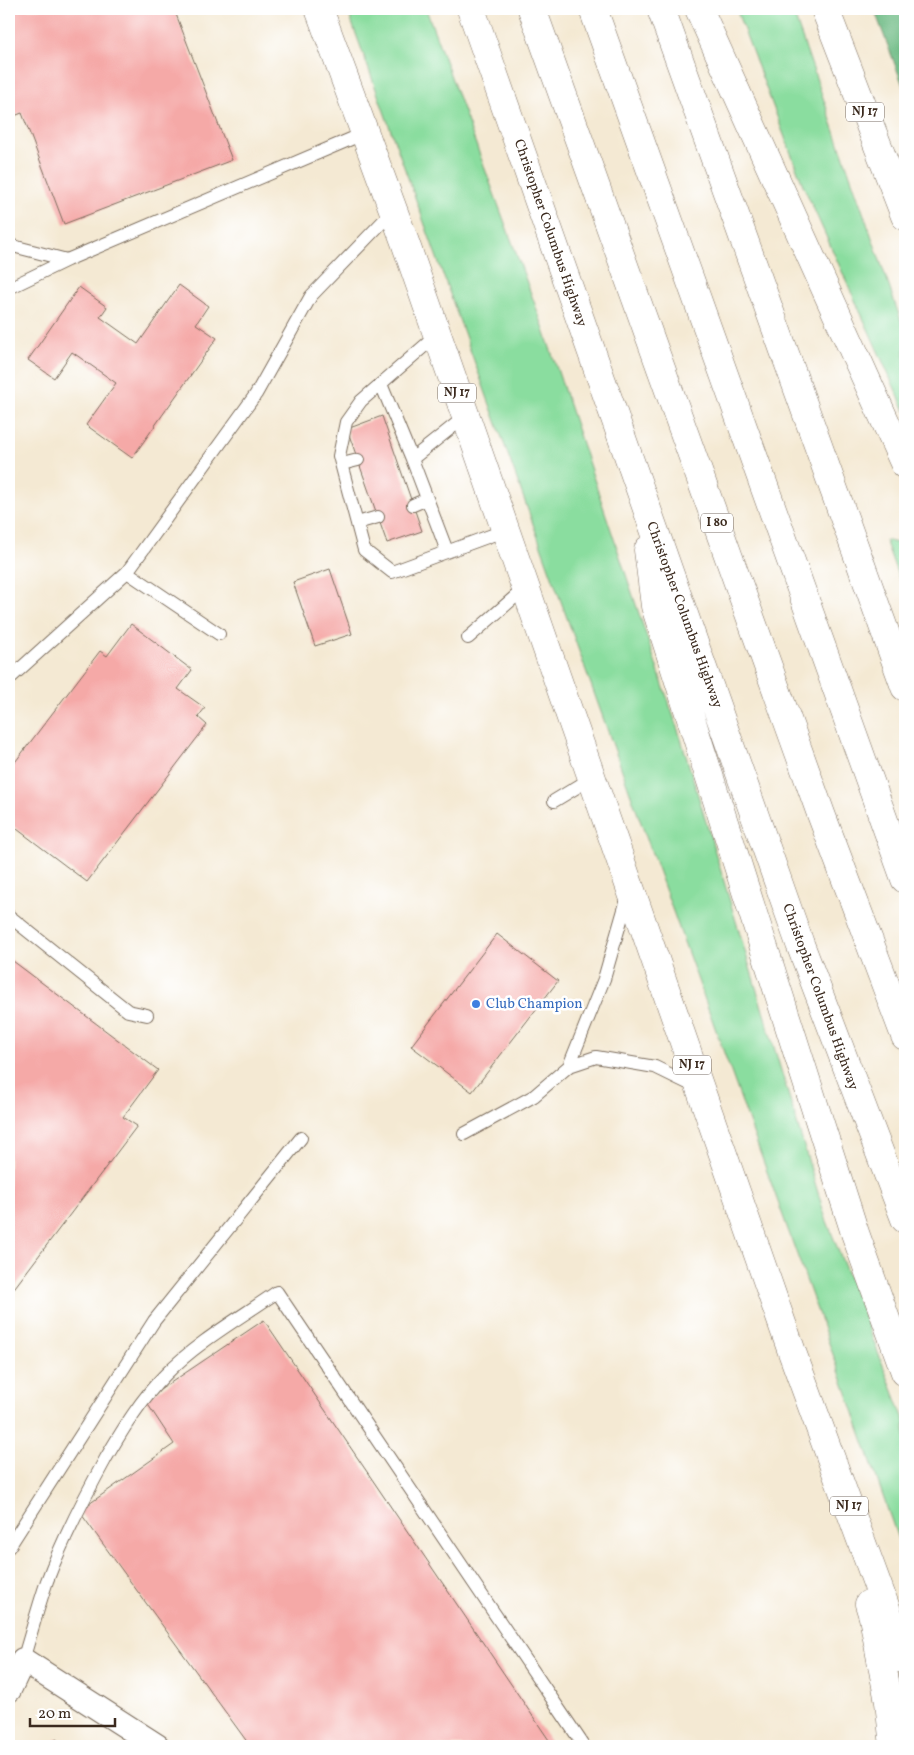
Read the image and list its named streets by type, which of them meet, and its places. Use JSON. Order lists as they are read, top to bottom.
{
  "streets": {
    "highway": ["NJ 17", "Christopher Columbus Highway", "I 80"]
  },
  "places": ["Club Champion"],
  "scale_bar": "20 m"
}
